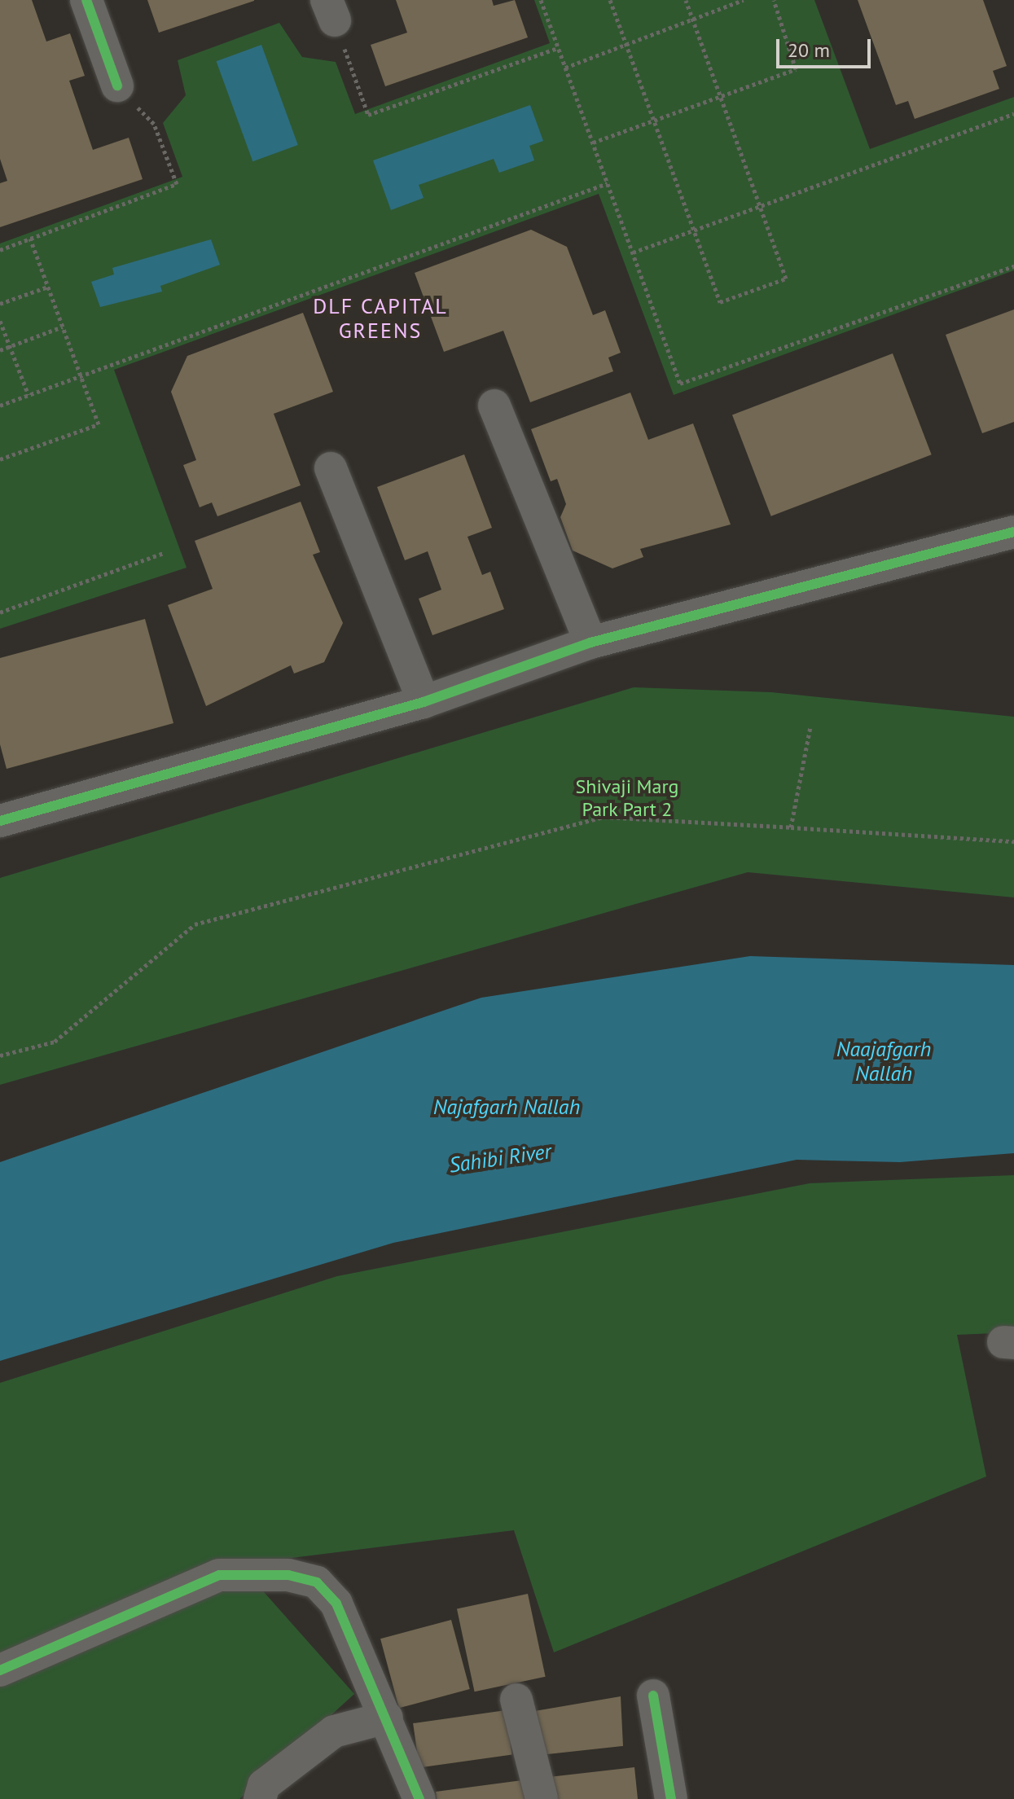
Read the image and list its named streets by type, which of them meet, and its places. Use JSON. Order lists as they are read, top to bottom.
{
  "districts": ["DLF CAPITAL GREENS"],
  "water": ["Naajafgarh Nallah", "Najafgarh Nallah", "Sahibi River"],
  "parks": ["Shivaji Marg Park Part 2"],
  "scale_bar": "20 m"
}
